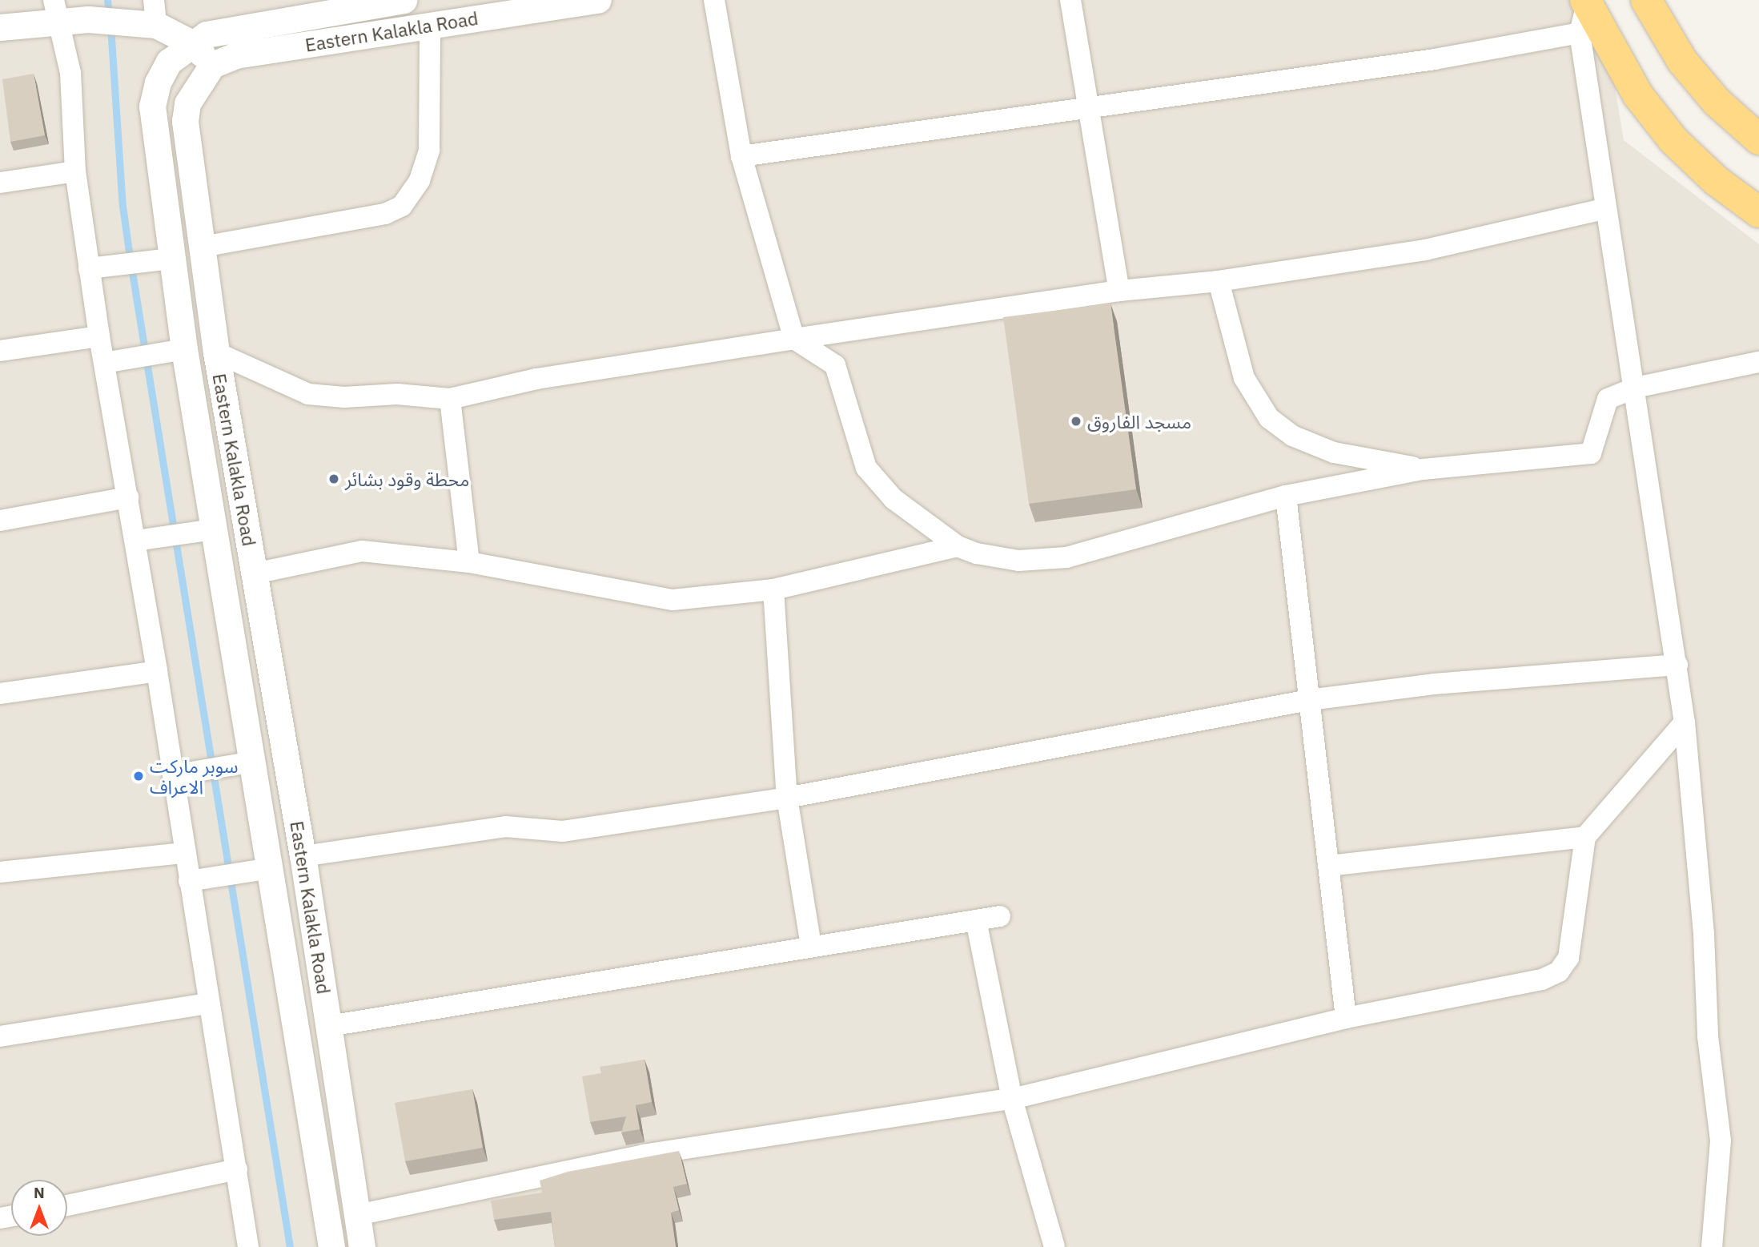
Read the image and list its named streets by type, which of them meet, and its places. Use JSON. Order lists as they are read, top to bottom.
{
  "streets": {
    "street": ["Eastern Kalakla Road"]
  },
  "places": ["مسجد الفاروق", "محطة وقود بشائر", "سوبر ماركت الاعراف"],
  "north": "top"
}
